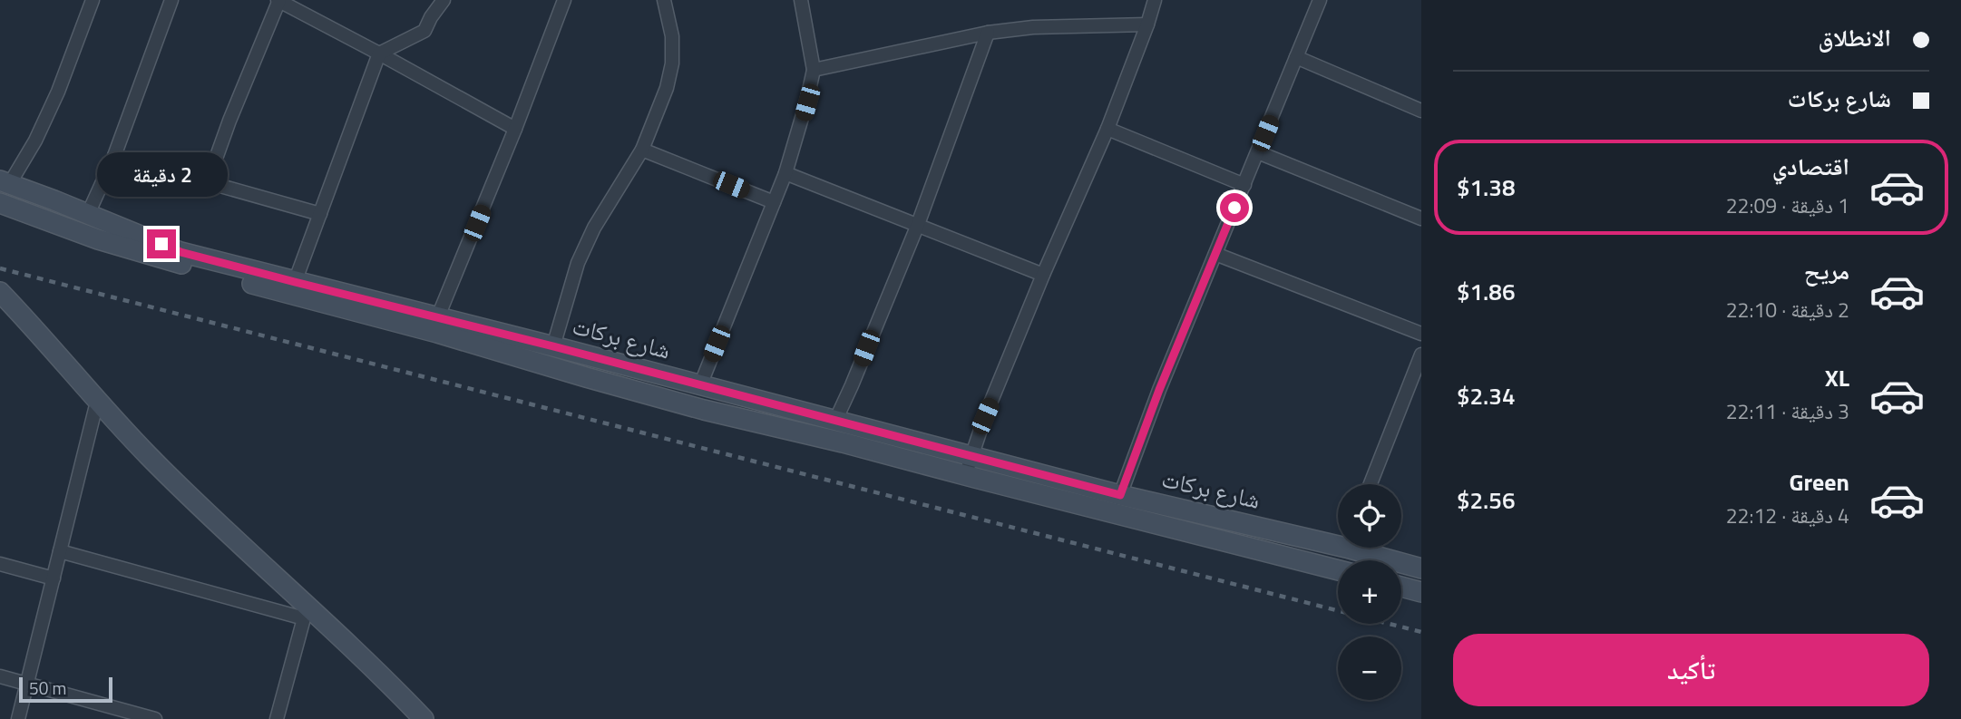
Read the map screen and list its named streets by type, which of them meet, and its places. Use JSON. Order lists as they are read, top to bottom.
{
  "streets": {
    "main road": ["شارع بركات"]
  },
  "scale_bar": "50 m",
  "page": {
    "banner": ["الانطلاق", "شارع بركات"],
    "list": [
      {
        "name": "اقتصادي",
        "note": "1 دقيقة · 22:09",
        "value": "$1.38"
      },
      {
        "name": "مريح",
        "note": "2 دقيقة · 22:10",
        "value": "$1.86"
      },
      {
        "name": "XL",
        "note": "3 دقيقة · 22:11",
        "value": "$2.34"
      },
      {
        "name": "Green",
        "note": "4 دقيقة · 22:12",
        "value": "$2.56"
      }
    ],
    "bubble": "2 دقيقة",
    "map_buttons": ["+", "−"],
    "buttons": "تأكيد",
    "scale": "50 m"
  }
}
